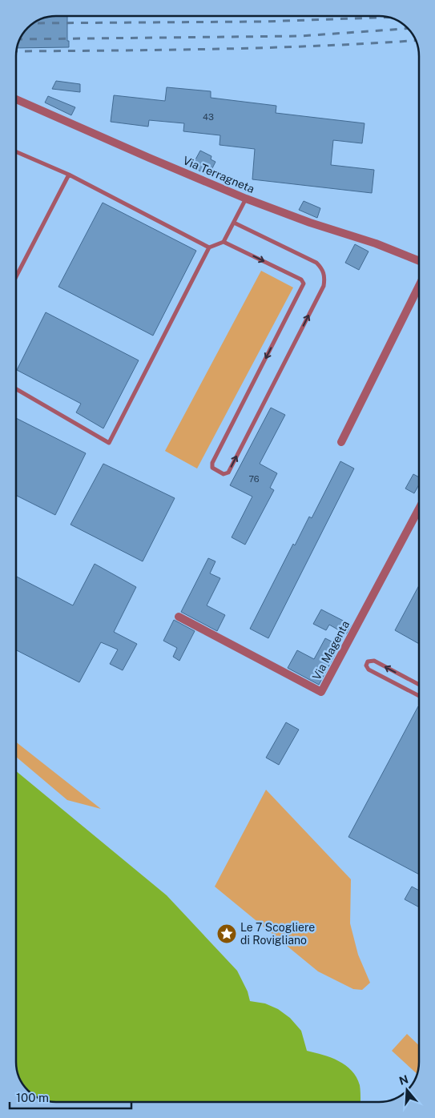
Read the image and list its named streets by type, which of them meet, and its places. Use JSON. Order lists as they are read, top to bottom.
{
  "streets": {
    "street": ["Via Terragneta", "Via Magenta"]
  },
  "places": {
    "place": ["Le 7 Scogliere di Rovigliano"]
  },
  "house_numbers": ["43", "76"],
  "scale_bar": "100 m",
  "north": "top"
}
